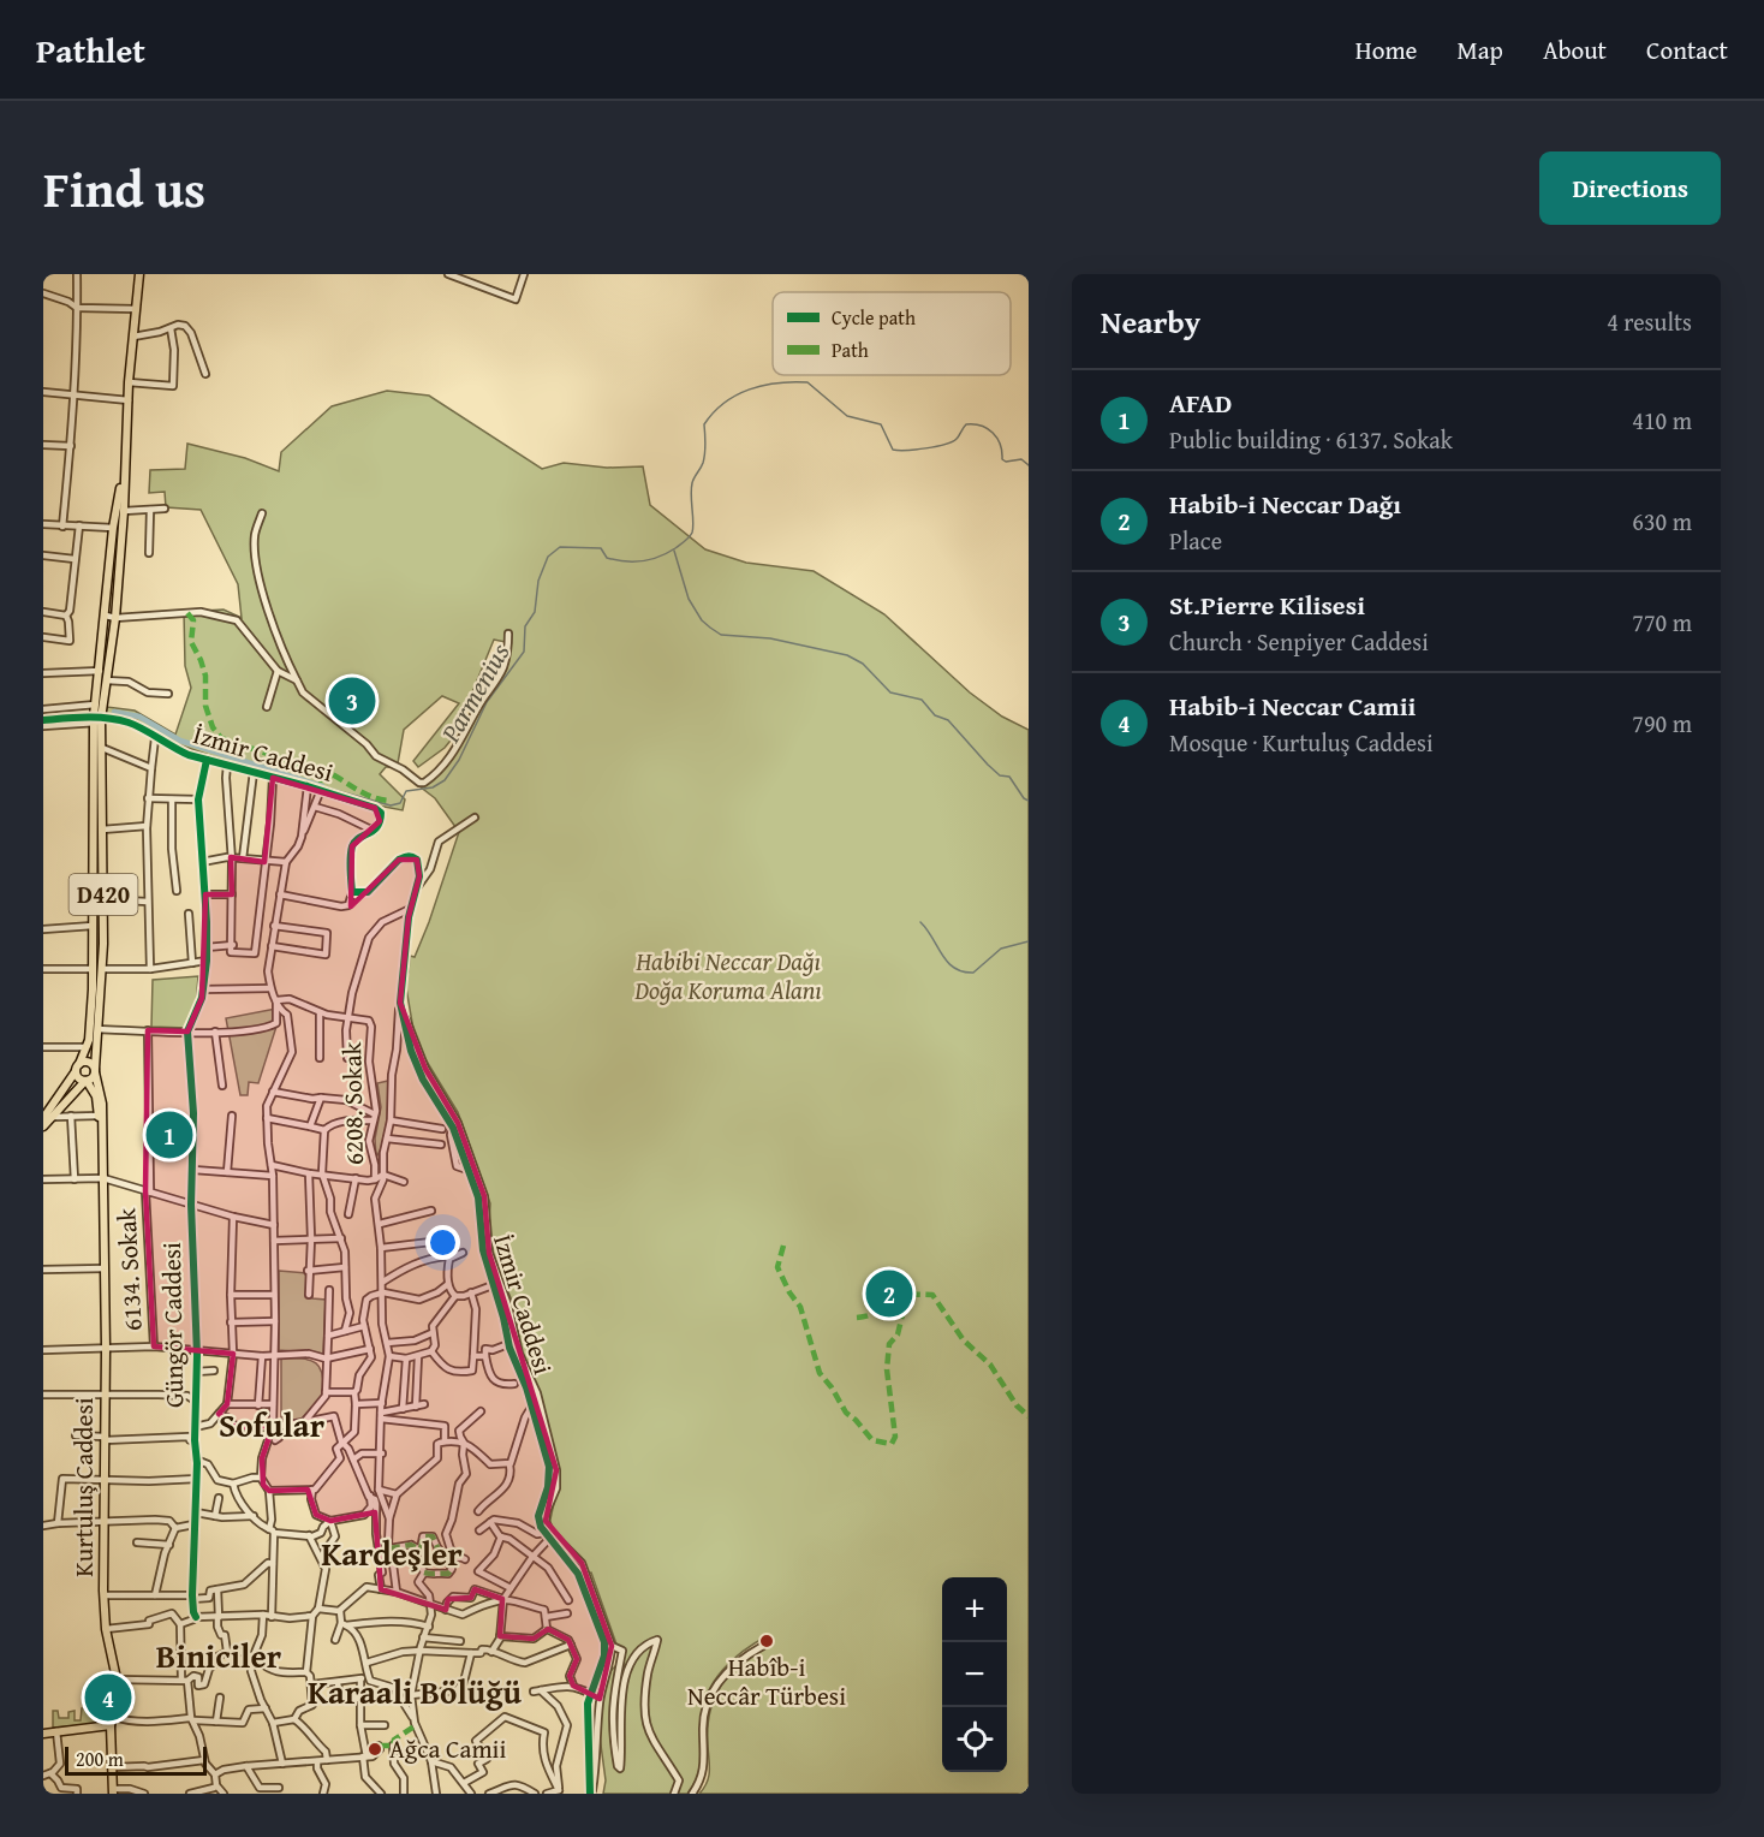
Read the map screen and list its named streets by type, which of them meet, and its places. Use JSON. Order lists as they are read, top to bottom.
{
  "streets": {
    "main road": ["D420", "Kurtuluş Caddesi"],
    "street": [
      "İzmir Caddesi",
      "6208. Sokak",
      "6134. Sokak",
      "Güngör Caddesi"
    ]
  },
  "crossings": [
    ["İzmir Caddesi", "D420"]
  ],
  "districts": [
    "Sofular",
    "Kardeşler",
    "Biniciler",
    "Karaali Bölüğü"
  ],
  "water": ["Parmenius"],
  "parks": ["Habibi Neccar Dağı Doğa Koruma Alanı"],
  "places": ["Habîb-i Neccâr Türbesi", "Ağca Camii"],
  "legend": ["Cycle path", "Path"],
  "scale_bar": "200 m",
  "page": {
    "header": "Pathlet",
    "nav": [
      "Home",
      "Map",
      "About",
      "Contact"
    ],
    "title": "Find us",
    "buttons": "Directions",
    "heading": ["Nearby", "4 results"],
    "list": [
      {
        "mark": "1",
        "name": "AFAD",
        "note": "Public building · 6137. Sokak",
        "value": "410 m"
      },
      {
        "mark": "2",
        "name": "Habib-i Neccar Dağı",
        "note": "Place",
        "value": "630 m"
      },
      {
        "mark": "3",
        "name": "St.Pierre Kilisesi",
        "note": "Church · Senpiyer Caddesi",
        "value": "770 m"
      },
      {
        "mark": "4",
        "name": "Habib-i Neccar Camii",
        "note": "Mosque · Kurtuluş Caddesi",
        "value": "790 m"
      }
    ],
    "pins": [
      "3",
      "1",
      "2",
      "4"
    ],
    "map_buttons": ["+", "−"],
    "scale": "200 m"
  }
}
